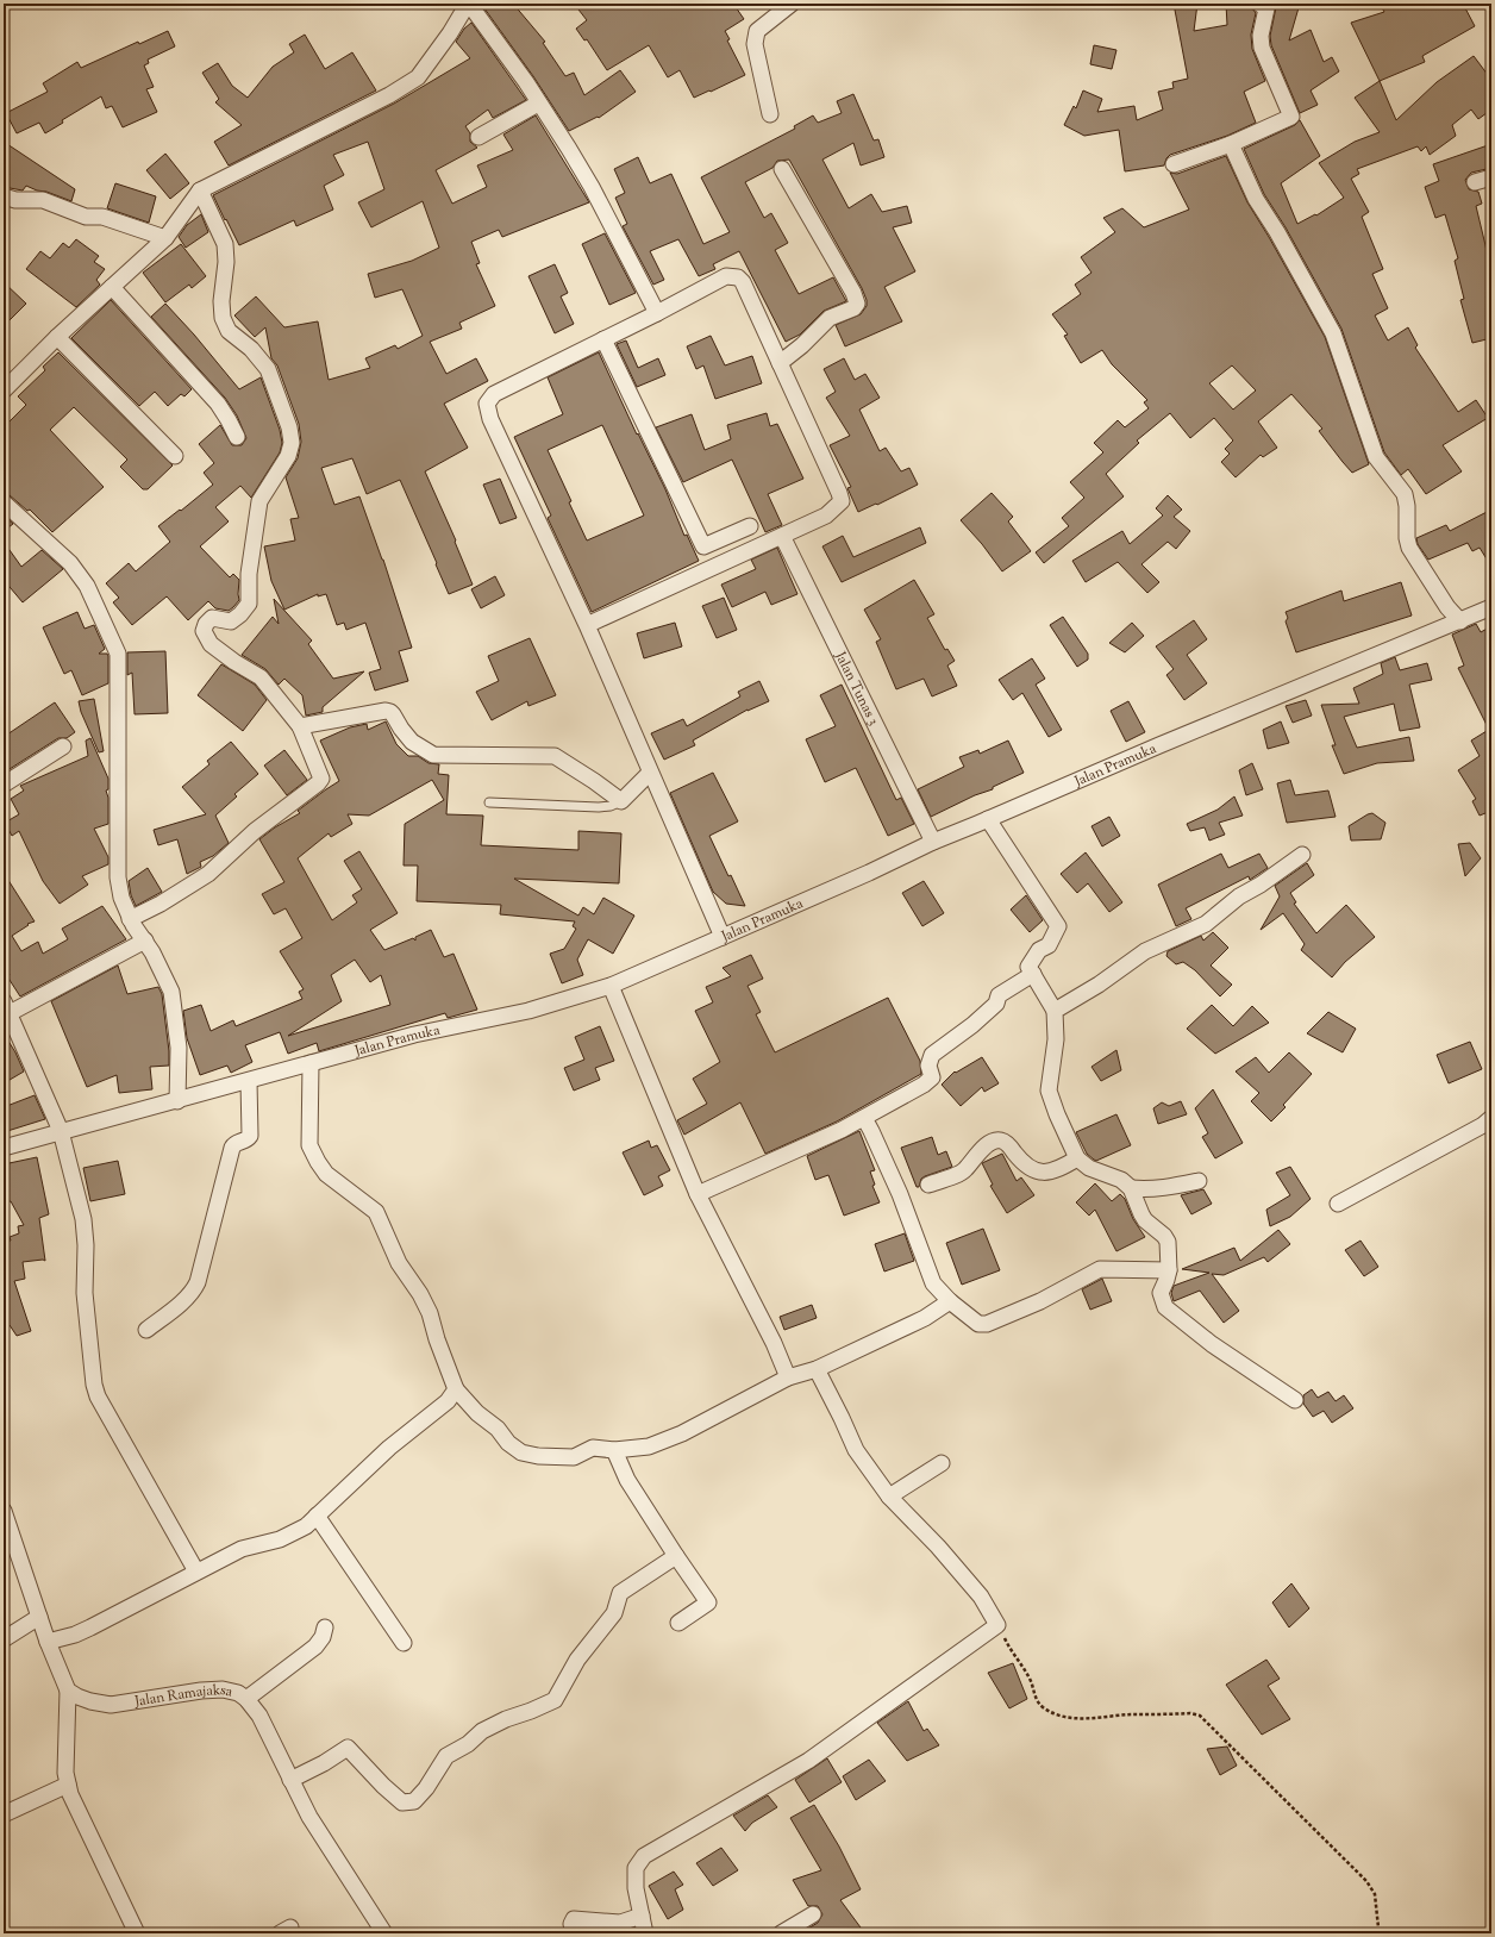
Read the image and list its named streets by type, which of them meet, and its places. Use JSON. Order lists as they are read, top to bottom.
{
  "streets": {
    "street": ["Jalan Tunas 3", "Jalan Pramuka", "Jalan Ramajaksa"]
  },
  "crossings": [
    ["Jalan Tunas 3", "Jalan Pramuka"]
  ]
}
